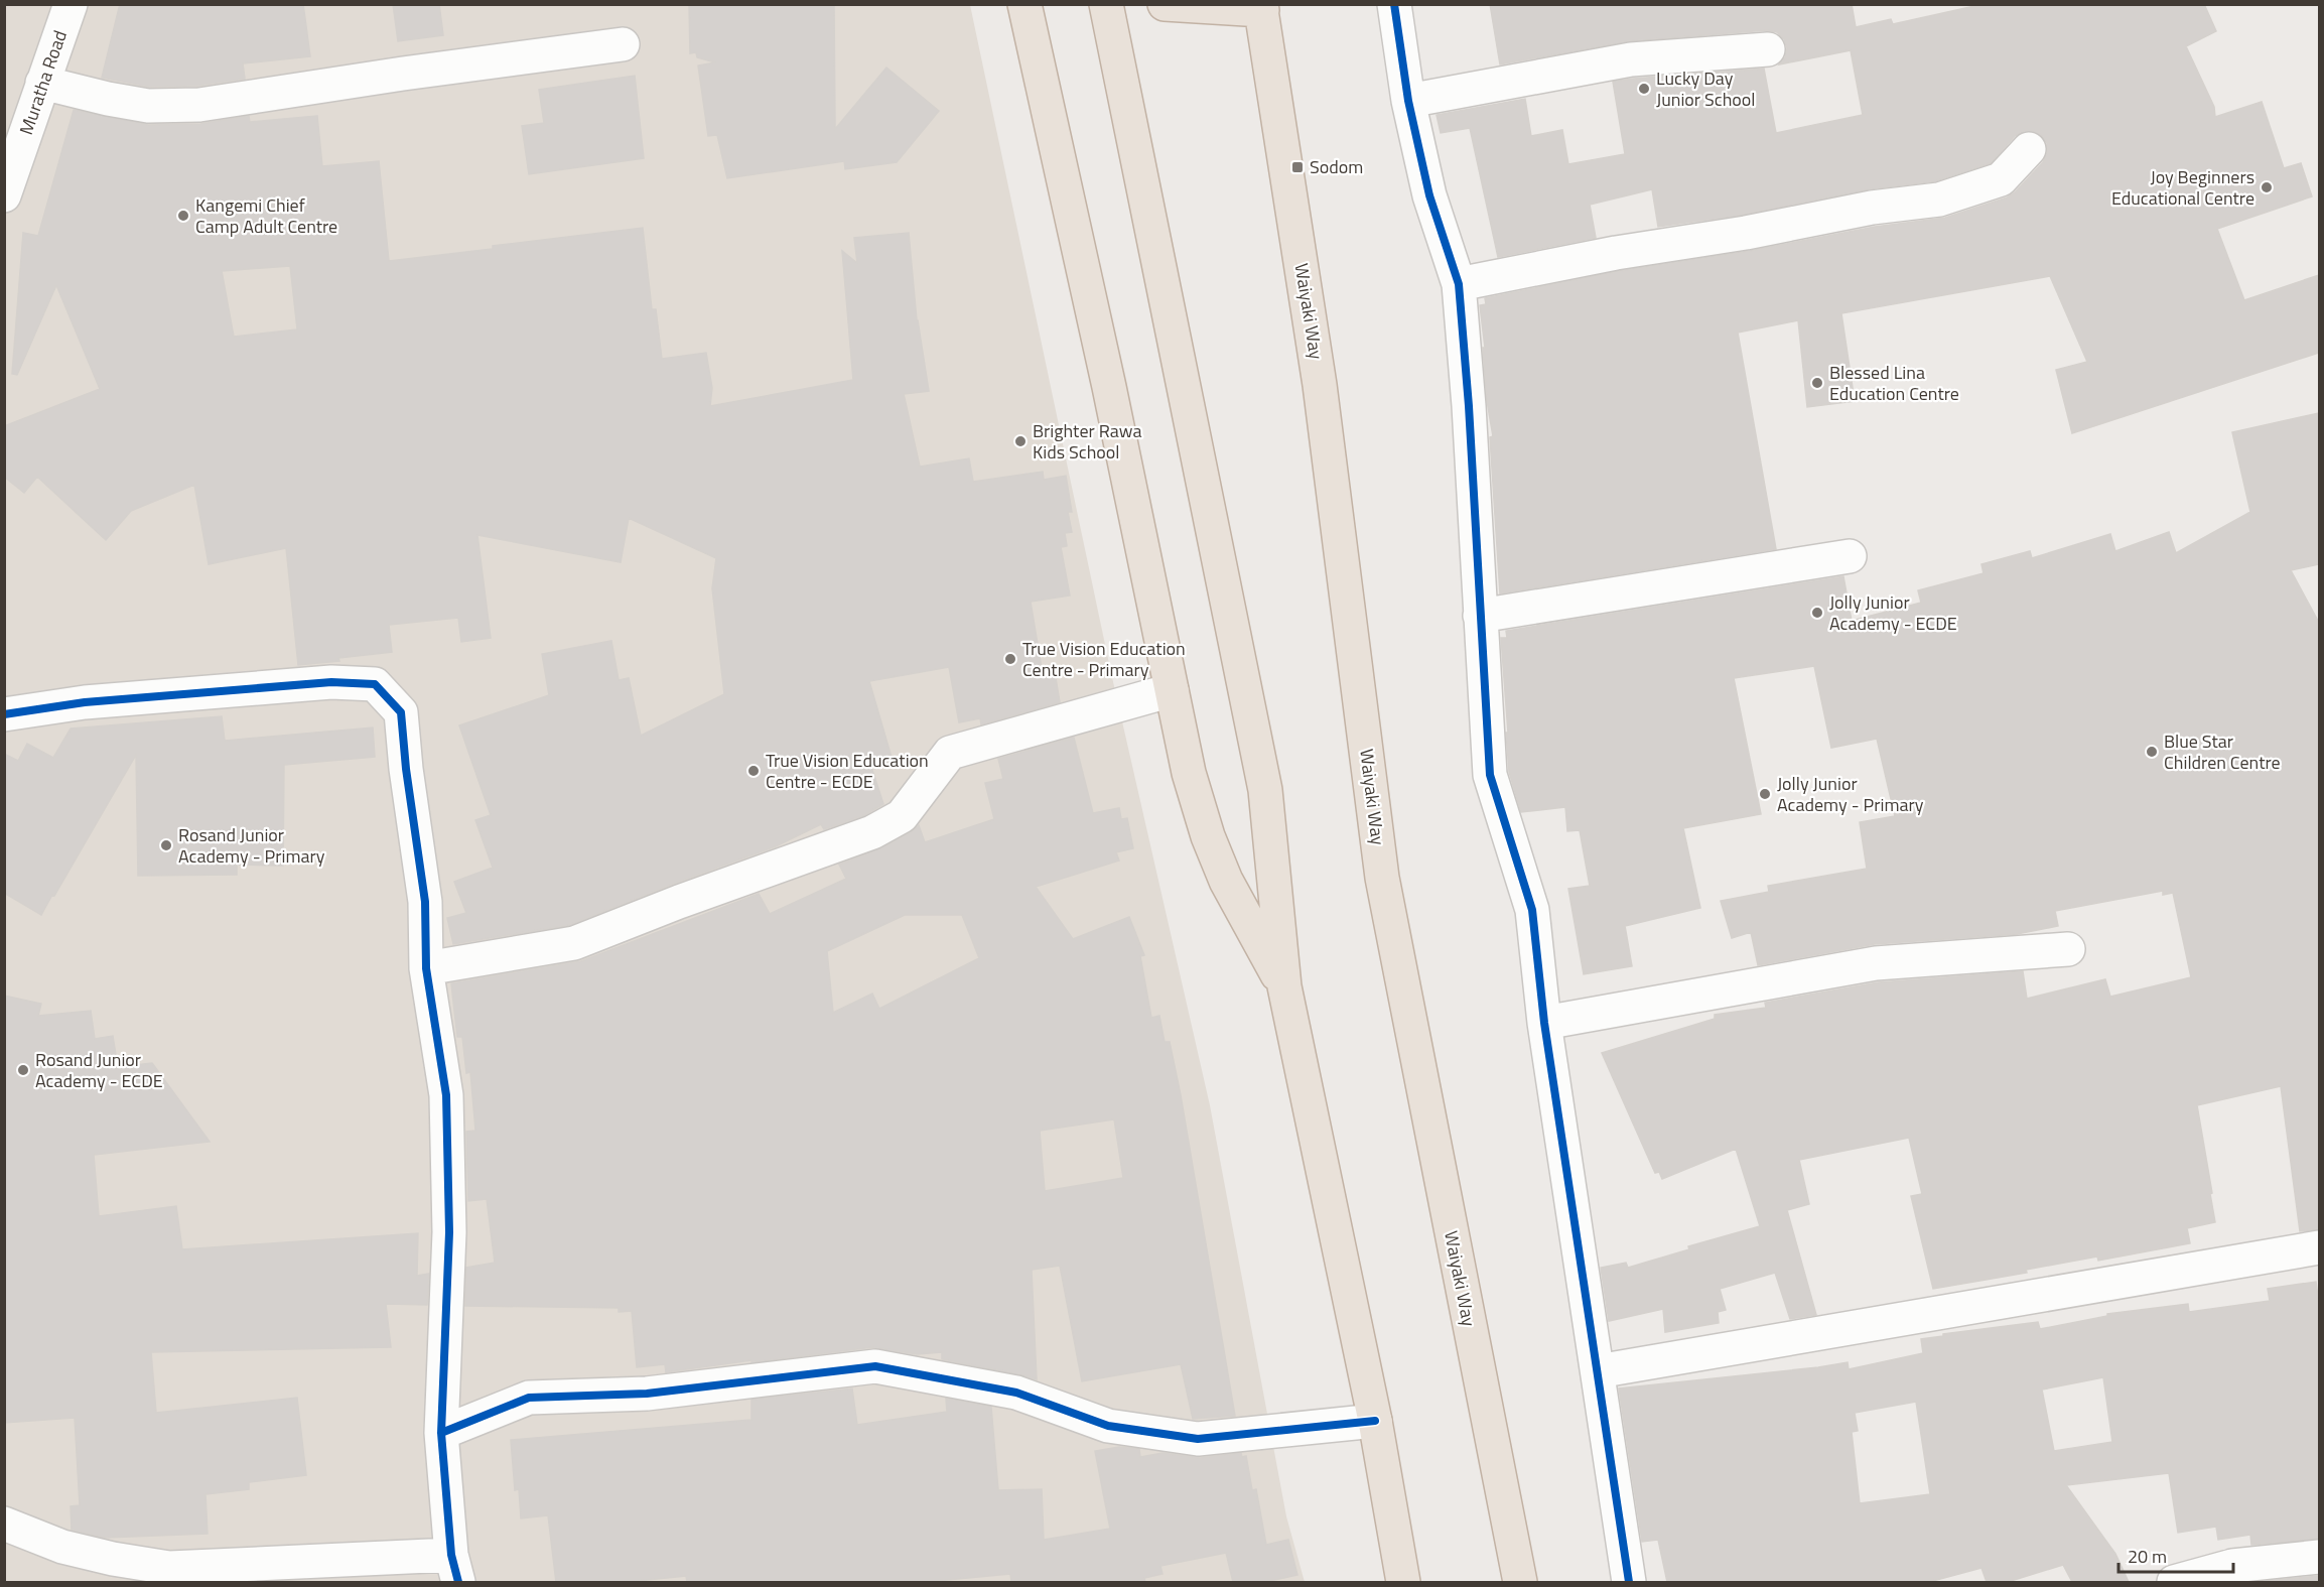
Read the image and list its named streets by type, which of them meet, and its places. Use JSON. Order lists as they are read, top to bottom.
{
  "streets": {
    "highway": ["Waiyaki Way"],
    "street": ["Muratha Road"]
  },
  "places": {
    "other": [
      "Lucky Day Junior School",
      "Joy Beginners Educational Centre",
      "Kangemi Chief Camp Adult Centre",
      "Blessed Lina Education Centre",
      "Brighter Rawa Kids School",
      "Jolly Junior Academy - ECDE",
      "True Vision Education Centre - Primary",
      "Blue Star Children Centre",
      "True Vision Education Centre - ECDE",
      "Jolly Junior Academy - Primary",
      "Rosand Junior Academy - Primary",
      "Rosand Junior Academy - ECDE"
    ],
    "transit": ["Sodom"]
  },
  "scale_bar": "20 m"
}
